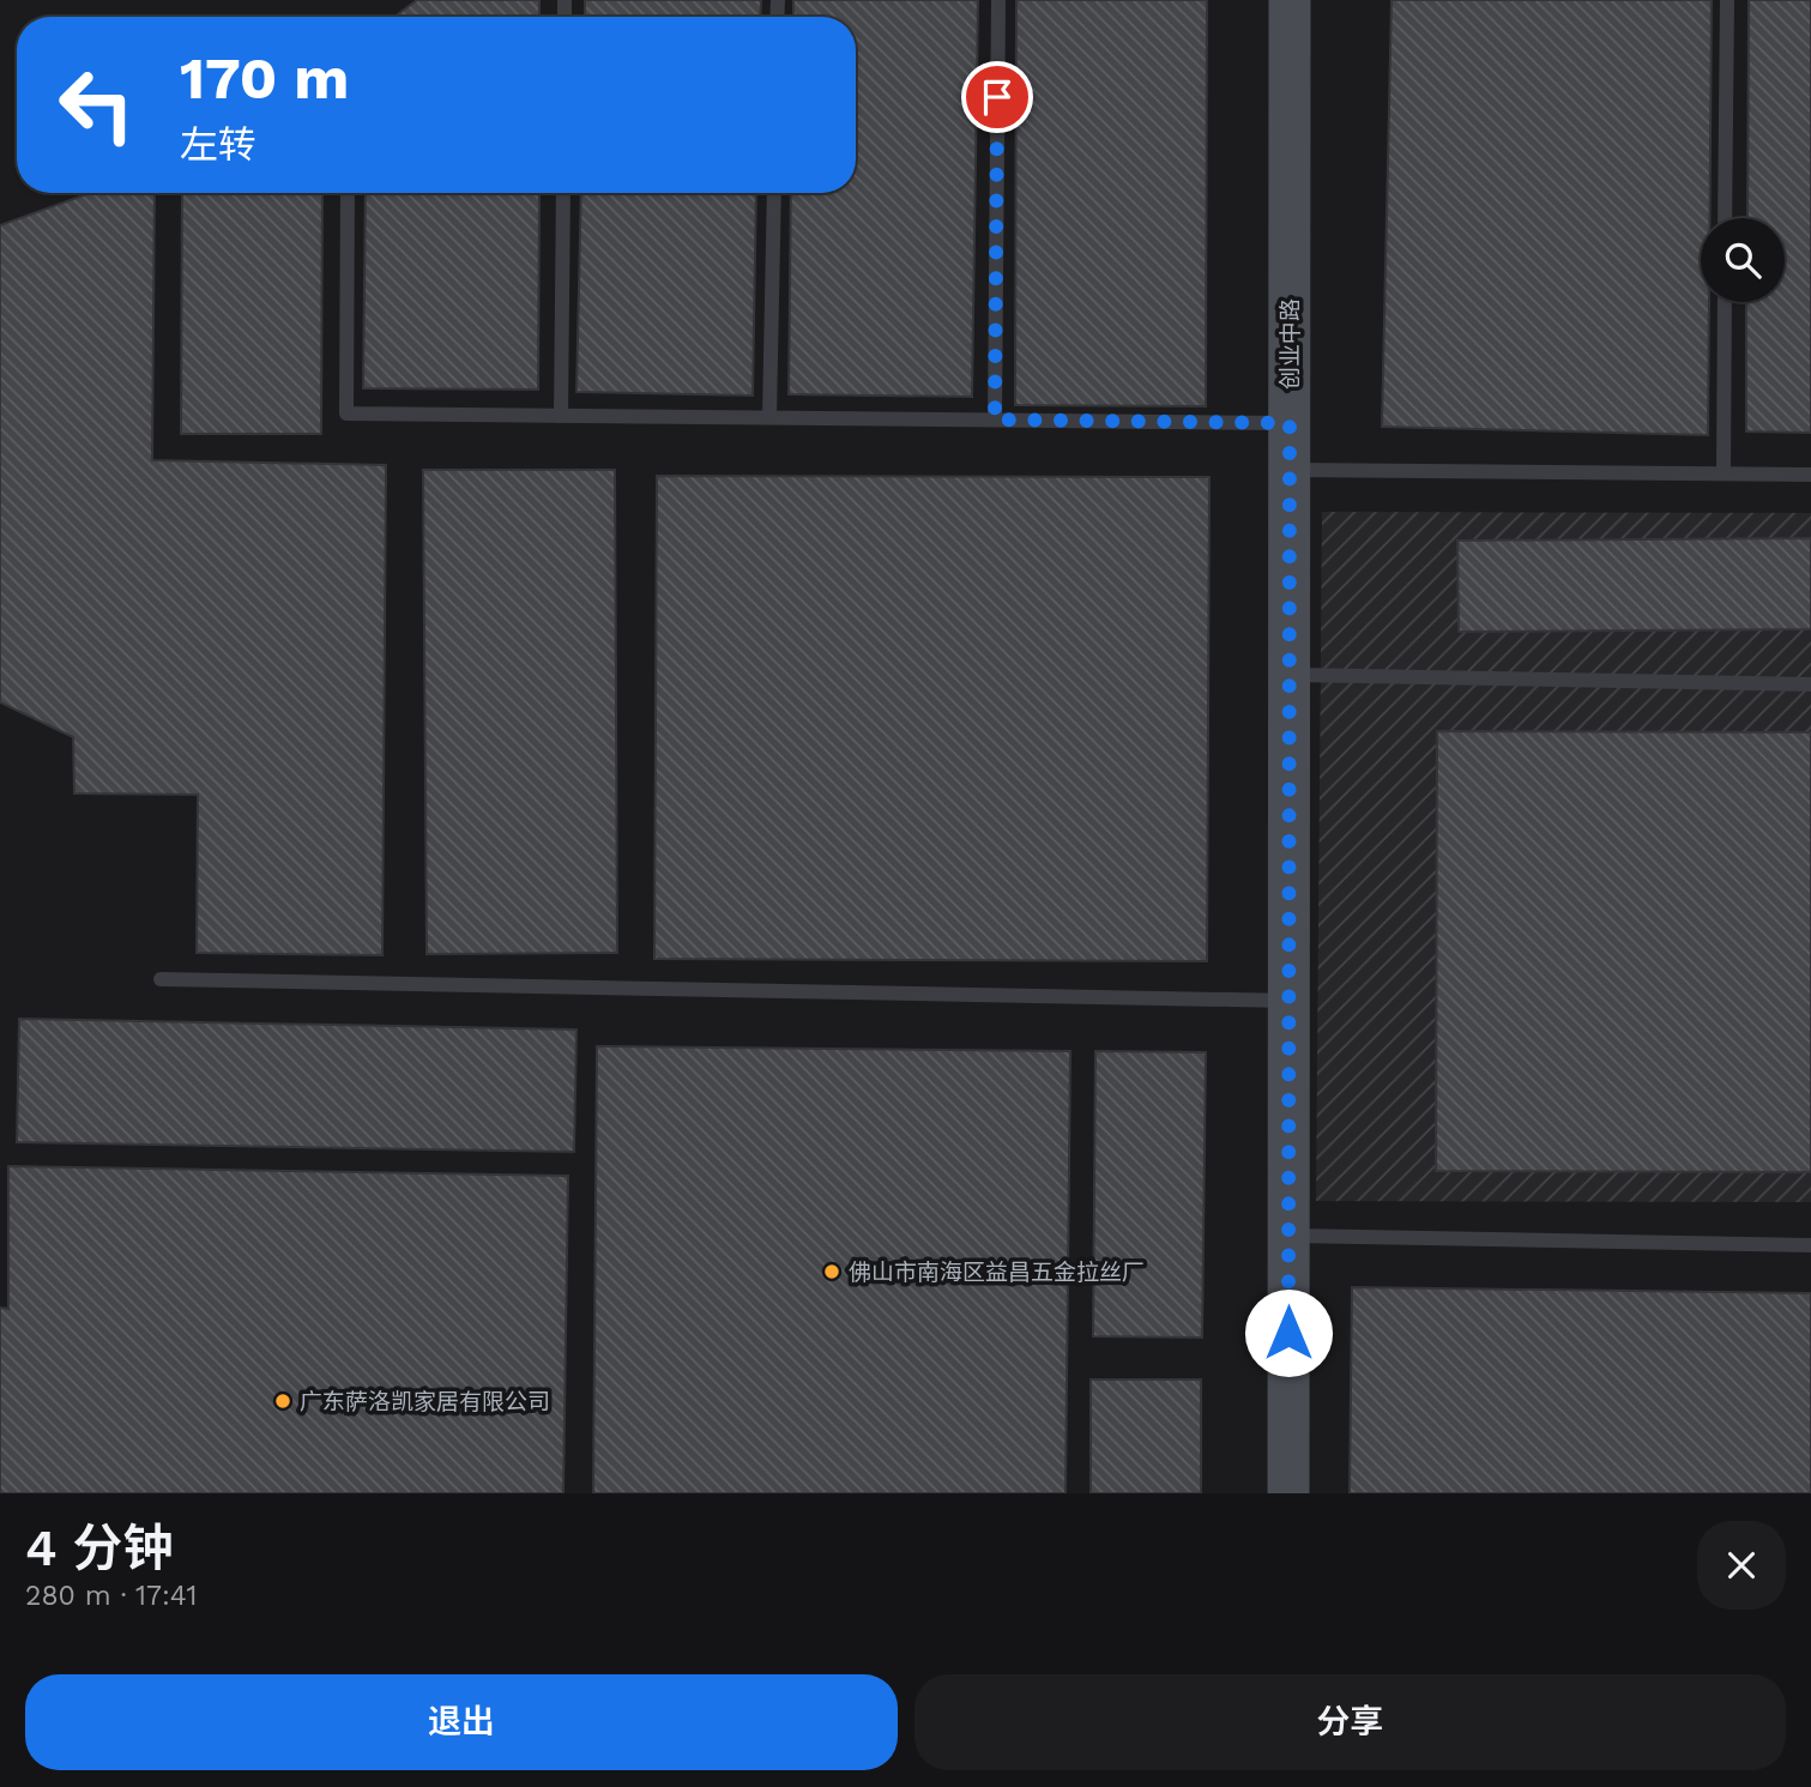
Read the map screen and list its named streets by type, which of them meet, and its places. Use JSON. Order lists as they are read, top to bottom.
{
  "streets": {
    "street": ["创业中路"]
  },
  "places": ["佛山市南海区益昌五金拉丝厂", "广东萨洛凯家居有限公司"],
  "page": {
    "turn": ["170 m", "左转"],
    "heading": ["4 分钟", "280 m · 17:41"],
    "buttons": ["退出", "分享"]
  }
}
